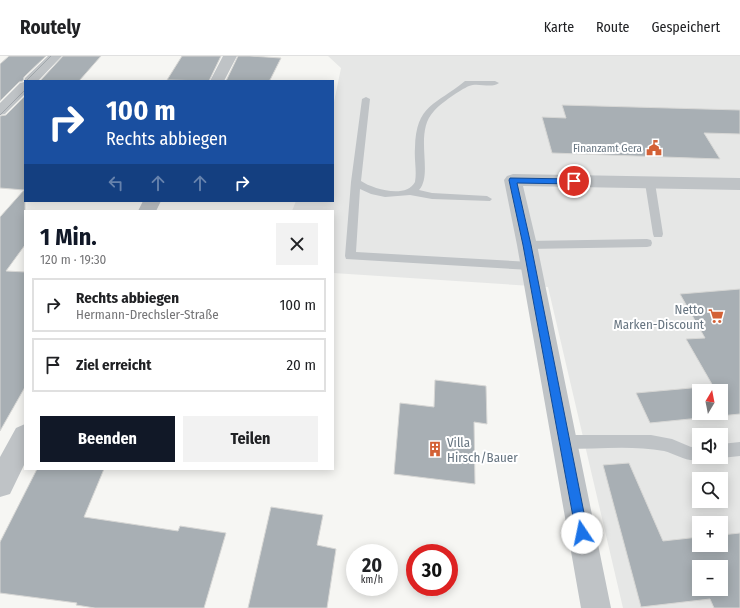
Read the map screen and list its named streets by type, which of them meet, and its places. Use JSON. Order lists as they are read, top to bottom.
{
  "places": {
    "public building": ["Finanzamt Gera"],
    "supermarket": ["Netto Marken-Discount"],
    "building": ["Villa Hirsch/Bauer"]
  },
  "north": "top",
  "page": {
    "header": "Routely",
    "nav": ["Karte", "Route", "Gespeichert"],
    "turn": ["100 m", "Rechts abbiegen"],
    "heading": ["1 Min.", "120 m · 19:30"],
    "list": [
      {
        "name": "Rechts abbiegen",
        "note": "Hermann-Drechsler-Straße",
        "value": "100 m"
      },
      {
        "name": "Ziel erreicht",
        "value": "20 m"
      }
    ],
    "map_buttons": ["+", "−"],
    "buttons": ["Beenden", "Teilen"],
    "speed": "20 km/h",
    "limit": "30"
  }
}
